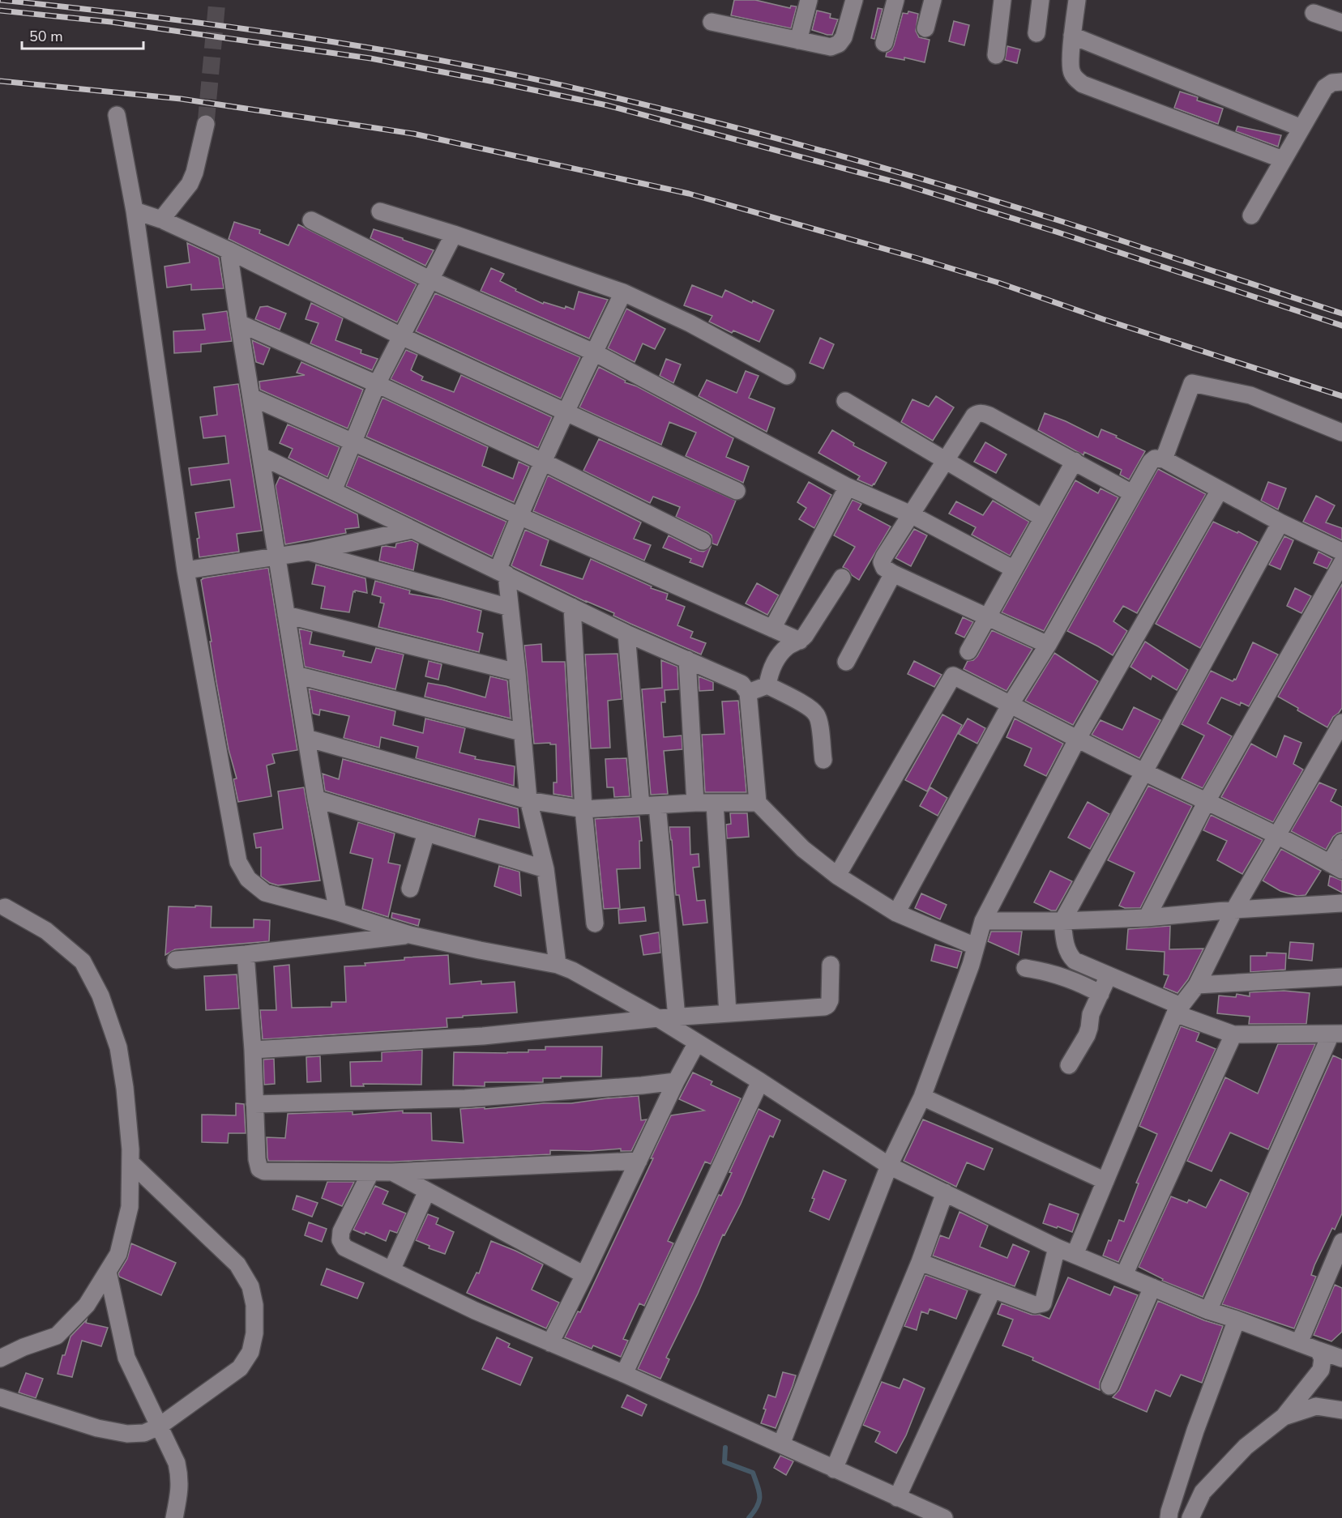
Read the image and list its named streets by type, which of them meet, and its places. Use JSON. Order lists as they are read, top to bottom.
{
  "scale_bar": "50 m"
}
